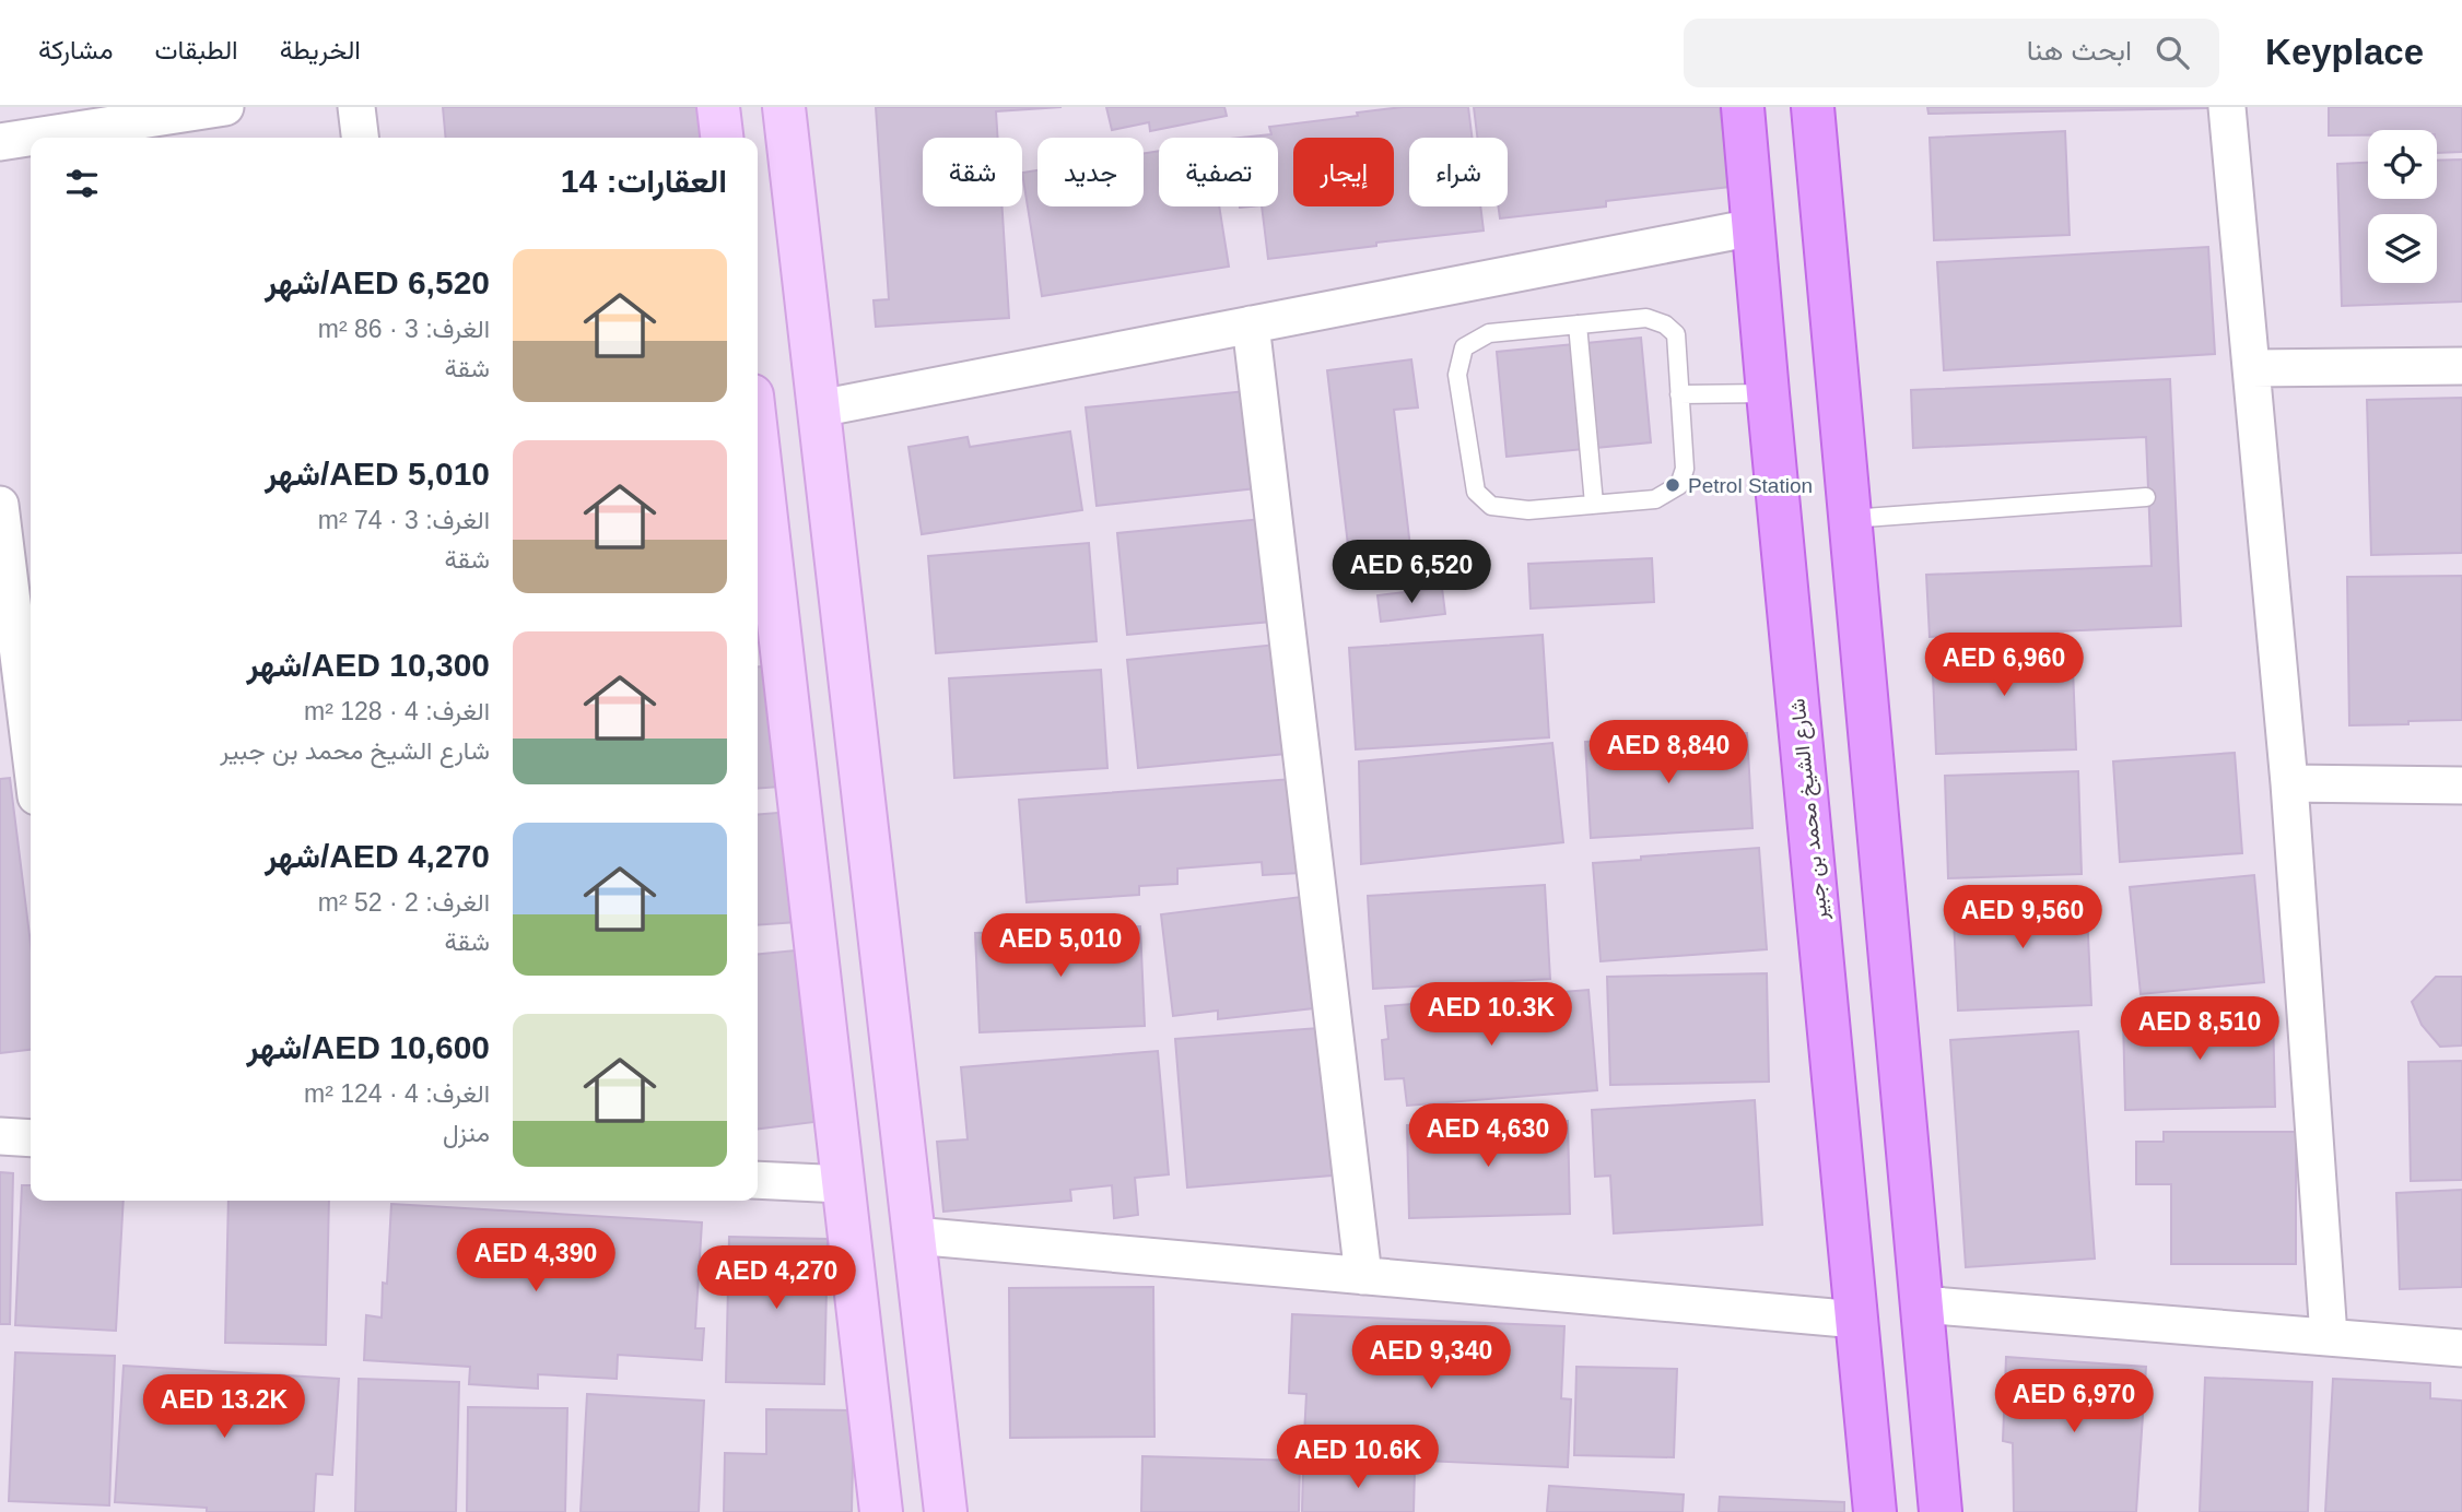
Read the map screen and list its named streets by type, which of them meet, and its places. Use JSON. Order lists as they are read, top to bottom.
{
  "streets": {
    "main road": ["شارع الشيخ محمد بن جبير"]
  },
  "places": ["Petrol Station"],
  "page": {
    "header": "Keyplace",
    "search": "ابحث هنا",
    "nav": ["الخريطة", "الطبقات", "مشاركة"],
    "chip": [
      "شراء",
      "إيجار",
      "تصفية",
      "جديد",
      "شقة"
    ],
    "heading": "العقارات: 14",
    "list": [
      {
        "name": "AED 6,520/شهر",
        "note": "الغرف: 3 · 86 m² · شقة"
      },
      {
        "name": "AED 5,010/شهر",
        "note": "الغرف: 3 · 74 m² · شقة"
      },
      {
        "name": "AED 10,300/شهر",
        "note": "الغرف: 4 · 128 m² · شارع الشيخ محمد بن جبير"
      },
      {
        "name": "AED 4,270/شهر",
        "note": "الغرف: 2 · 52 m² · شقة"
      },
      {
        "name": "AED 10,600/شهر",
        "note": "الغرف: 4 · 124 m² · منزل"
      }
    ],
    "price": [
      "AED 6,520",
      "AED 6,960",
      "AED 8,840",
      "AED 9,560",
      "AED 5,010",
      "AED 10.3K",
      "AED 8,510",
      "AED 4,630",
      "AED 4,390",
      "AED 4,270",
      "AED 9,340",
      "AED 6,970",
      "AED 13.2K",
      "AED 10.6K"
    ]
  }
}
